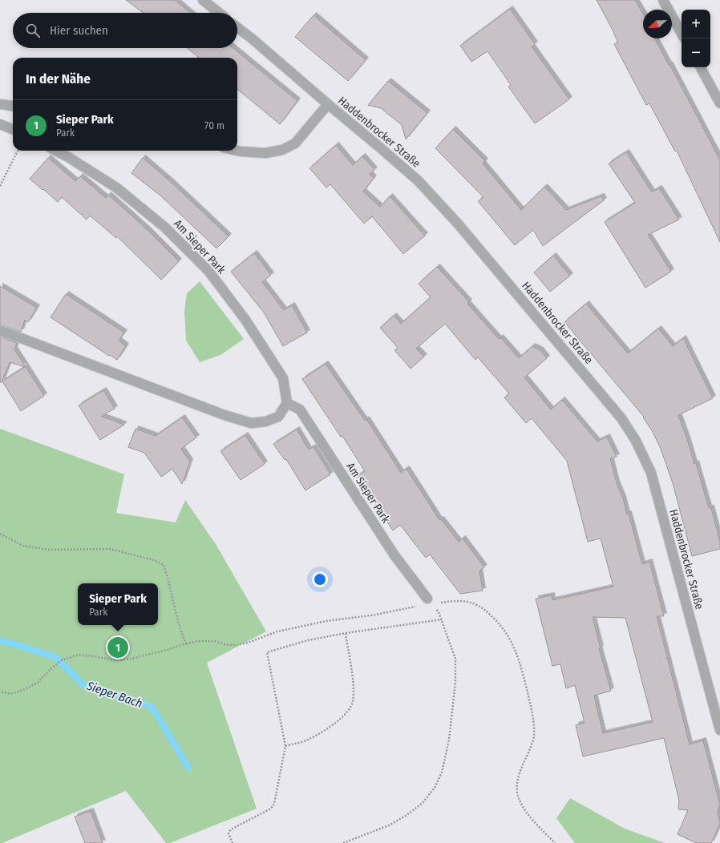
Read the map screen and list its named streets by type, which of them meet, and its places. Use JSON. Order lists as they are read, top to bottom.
{
  "streets": {
    "street": ["Haddenbrocker Straße", "Am Sieper Park"]
  },
  "water": ["Sieper Bach"],
  "north": "bottom left",
  "page": {
    "map_buttons": ["+", "−"],
    "search": "Hier suchen",
    "heading": "In der Nähe",
    "list": [
      {
        "mark": "1",
        "name": "Sieper Park",
        "note": "Park",
        "value": "70 m"
      }
    ],
    "popup": ["Sieper Park", "Park"],
    "pins": "1"
  }
}
